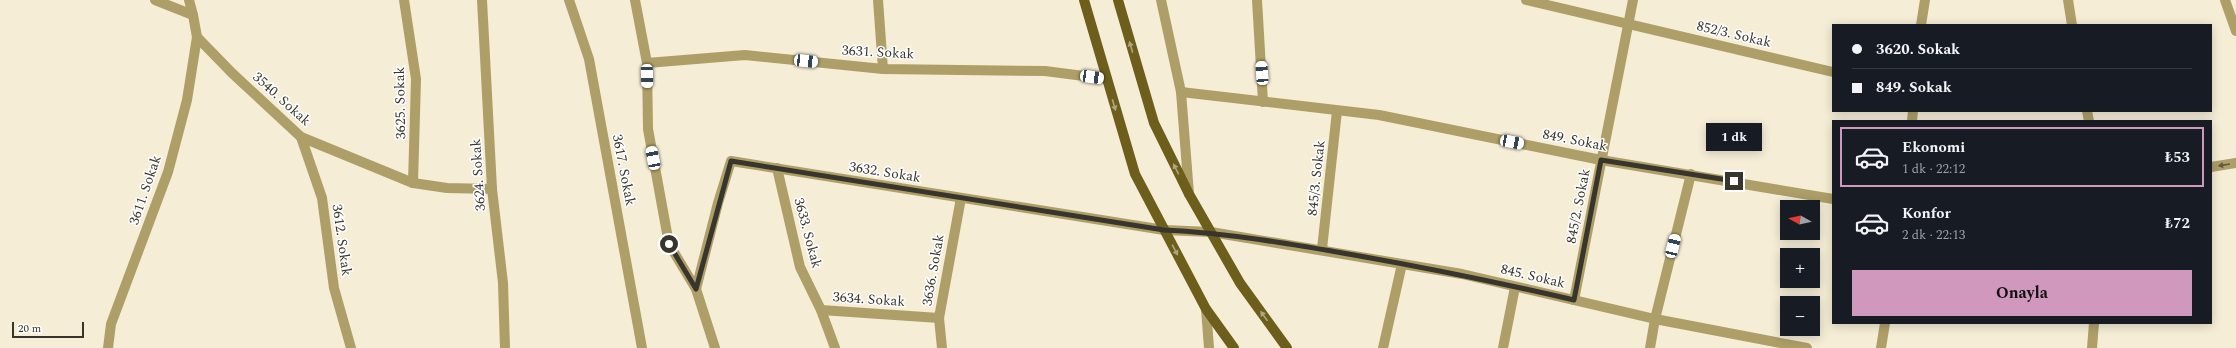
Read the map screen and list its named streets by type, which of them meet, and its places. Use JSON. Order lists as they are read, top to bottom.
{
  "streets": {
    "street": [
      "852/3. Sokak",
      "3631. Sokak",
      "3540. Sokak",
      "3625. Sokak",
      "849. Sokak",
      "3617. Sokak",
      "3632. Sokak",
      "3624. Sokak",
      "845/3. Sokak",
      "3611. Sokak",
      "845/2. Sokak",
      "3633. Sokak",
      "3612. Sokak",
      "3636. Sokak",
      "845. Sokak",
      "3634. Sokak"
    ]
  },
  "crossings": [
    ["852/3. Sokak", "845/2. Sokak"],
    ["3540. Sokak", "3625. Sokak"],
    ["3540. Sokak", "3624. Sokak"],
    ["3540. Sokak", "3611. Sokak"],
    ["3540. Sokak", "3612. Sokak"],
    ["849. Sokak", "845/3. Sokak"],
    ["849. Sokak", "845/2. Sokak"],
    ["3632. Sokak", "3633. Sokak"],
    ["3632. Sokak", "3636. Sokak"],
    ["3632. Sokak", "845. Sokak"],
    ["845/3. Sokak", "845. Sokak"],
    ["845/2. Sokak", "845. Sokak"],
    ["3633. Sokak", "3634. Sokak"],
    ["3636. Sokak", "3634. Sokak"]
  ],
  "scale_bar": "20 m",
  "north": "left",
  "page": {
    "banner": ["3620. Sokak", "849. Sokak"],
    "bubble": "1 dk",
    "list": [
      {
        "name": "Ekonomi",
        "note": "1 dk · 22:12",
        "value": "₺53"
      },
      {
        "name": "Konfor",
        "note": "2 dk · 22:13",
        "value": "₺72"
      }
    ],
    "map_buttons": ["+", "−"],
    "buttons": "Onayla",
    "scale": "20 m"
  }
}
